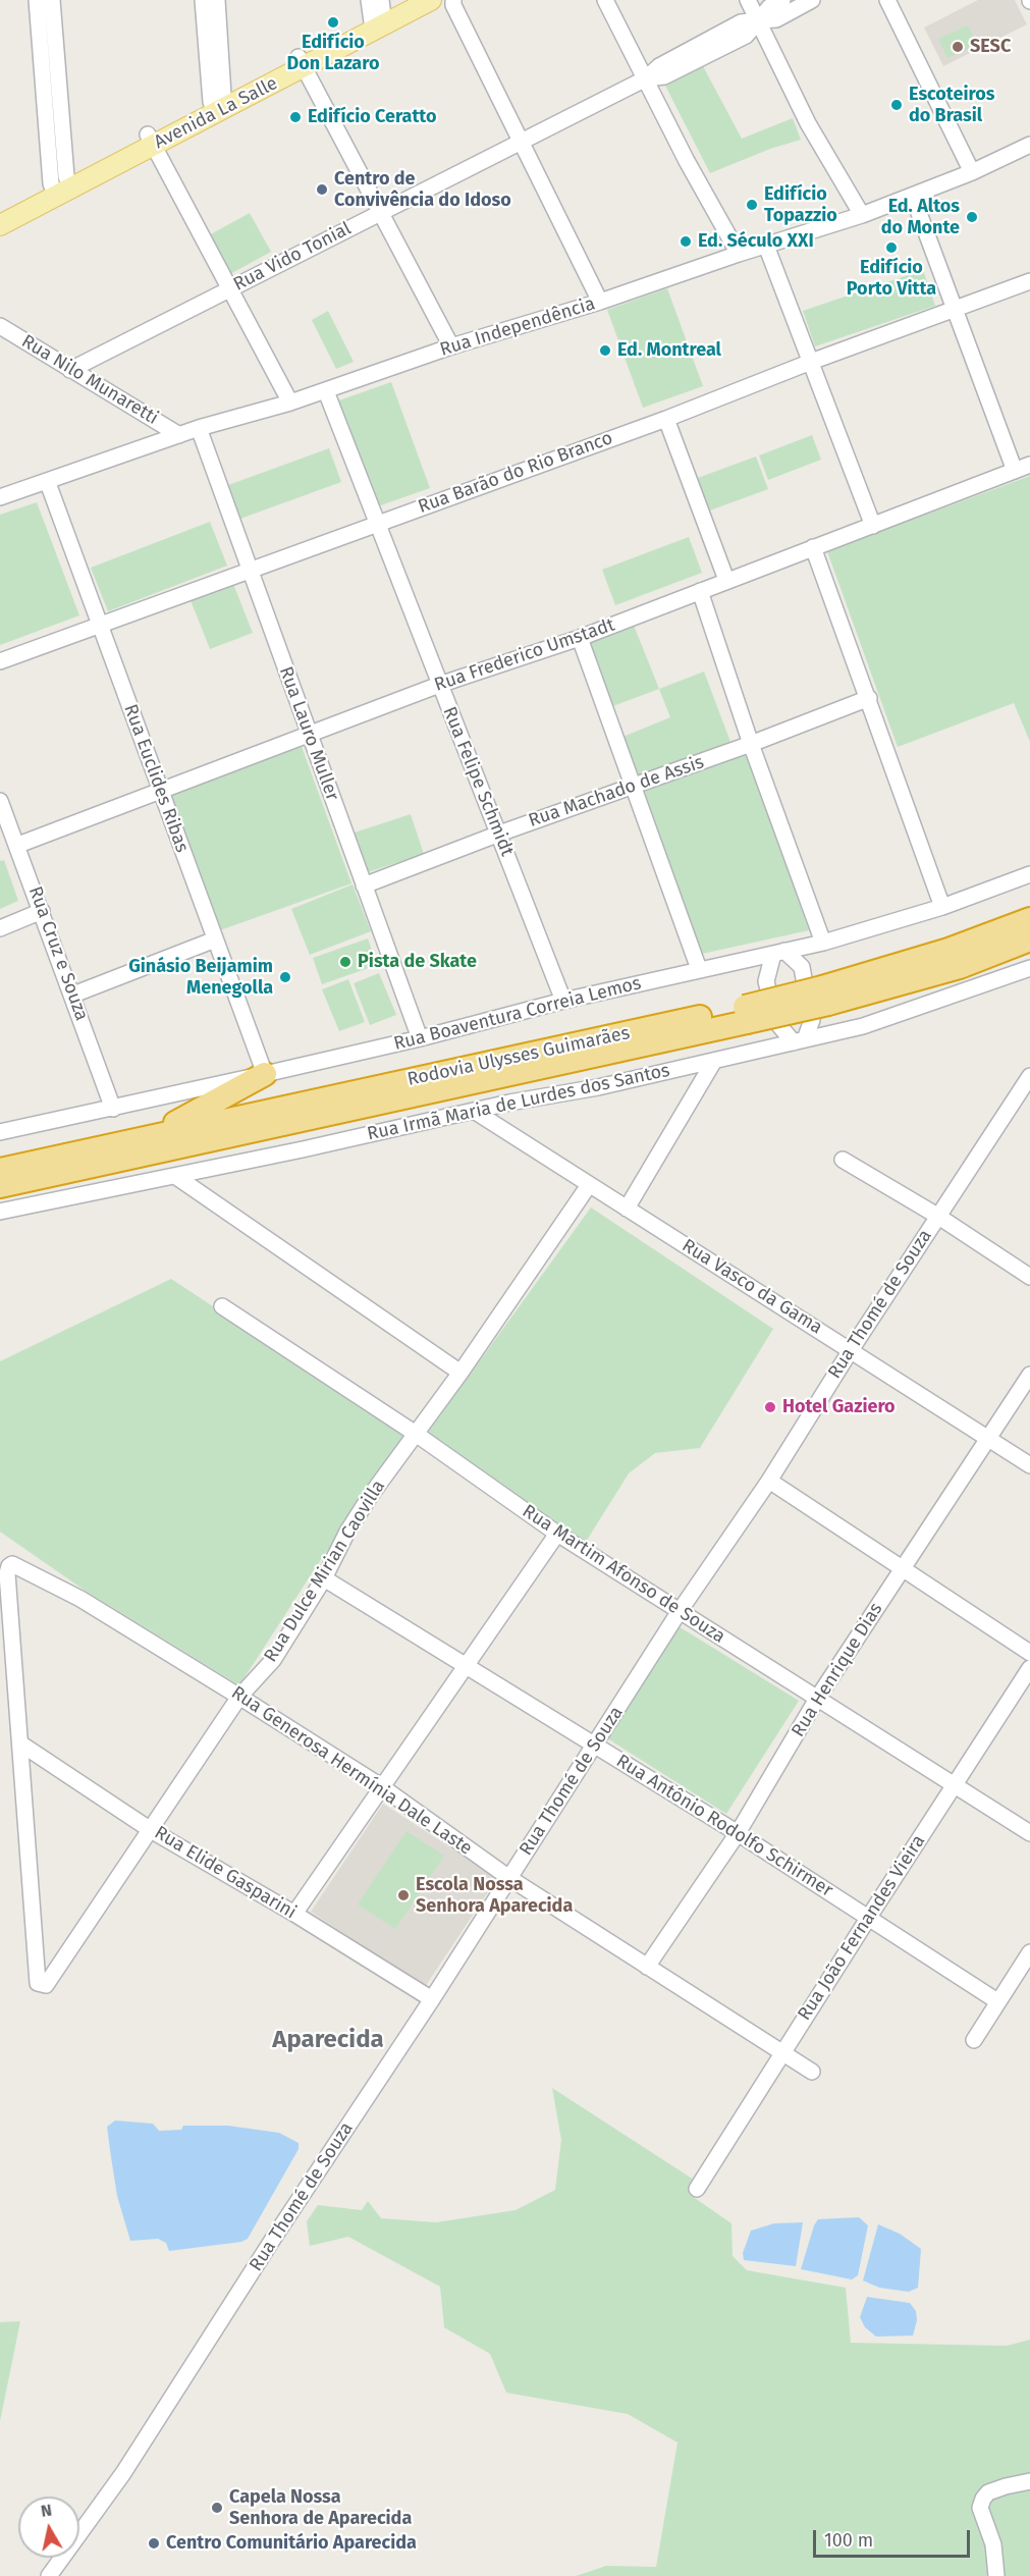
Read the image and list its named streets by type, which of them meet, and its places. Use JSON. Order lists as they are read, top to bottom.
{
  "streets": {
    "highway": ["Rodovia Ulysses Guimarães"],
    "main road": ["Avenida La Salle"],
    "street": [
      "Rua Vido Tonial",
      "Rua Independência",
      "Rua Nilo Munaretti",
      "Rua Barão do Rio Branco",
      "Rua Frederico Umstadt",
      "Rua Lauro Muller",
      "Rua Euclides Ribas",
      "Rua Felipe Schmidt",
      "Rua Machado de Assis",
      "Rua Cruz e Souza",
      "Rua Boaventura Correia Lemos",
      "Rua Irmã Maria de Lurdes dos Santos",
      "Rua Vasco da Gama",
      "Rua Thomé de Souza",
      "Rua Dulce Mirian Caovilla",
      "Rua Martim Afonso de Souza",
      "Rua Henrique Dias",
      "Rua Generosa Hermínia Dale Laste",
      "Rua Antônio Rodolfo Schirmer",
      "Rua Elide Gasparini",
      "Rua João Fernandes Vieira"
    ]
  },
  "crossings": [
    ["Rua Vido Tonial", "Rua Nilo Munaretti"],
    ["Rua Independência", "Rua Nilo Munaretti"],
    ["Rua Independência", "Rua Lauro Muller"],
    ["Rua Independência", "Rua Euclides Ribas"],
    ["Rua Independência", "Rua Felipe Schmidt"],
    ["Rua Barão do Rio Branco", "Rua Lauro Muller"],
    ["Rua Barão do Rio Branco", "Rua Euclides Ribas"],
    ["Rua Barão do Rio Branco", "Rua Felipe Schmidt"],
    ["Rua Frederico Umstadt", "Rua Lauro Muller"],
    ["Rua Frederico Umstadt", "Rua Euclides Ribas"],
    ["Rua Frederico Umstadt", "Rua Felipe Schmidt"],
    ["Rua Frederico Umstadt", "Rua Cruz e Souza"],
    ["Rua Lauro Muller", "Rua Machado de Assis"],
    ["Rua Lauro Muller", "Rua Boaventura Correia Lemos"],
    ["Rua Euclides Ribas", "Rua Boaventura Correia Lemos"],
    ["Rua Felipe Schmidt", "Rua Machado de Assis"],
    ["Rua Felipe Schmidt", "Rua Boaventura Correia Lemos"],
    ["Rua Cruz e Souza", "Rua Boaventura Correia Lemos"],
    ["Rua Irmã Maria de Lurdes dos Santos", "Rua Vasco da Gama"],
    ["Rua Vasco da Gama", "Rua Thomé de Souza"],
    ["Rua Vasco da Gama", "Rua Dulce Mirian Caovilla"],
    ["Rua Vasco da Gama", "Rua Henrique Dias"],
    ["Rua Thomé de Souza", "Rua Martim Afonso de Souza"],
    ["Rua Thomé de Souza", "Rua Generosa Hermínia Dale Laste"],
    ["Rua Thomé de Souza", "Rua Antônio Rodolfo Schirmer"],
    ["Rua Thomé de Souza", "Rua Elide Gasparini"],
    ["Rua Dulce Mirian Caovilla", "Rua Martim Afonso de Souza"],
    ["Rua Dulce Mirian Caovilla", "Rua Generosa Hermínia Dale Laste"],
    ["Rua Dulce Mirian Caovilla", "Rua Antônio Rodolfo Schirmer"],
    ["Rua Dulce Mirian Caovilla", "Rua Elide Gasparini"],
    ["Rua Martim Afonso de Souza", "Rua Henrique Dias"],
    ["Rua Martim Afonso de Souza", "Rua João Fernandes Vieira"],
    ["Rua Henrique Dias", "Rua Generosa Hermínia Dale Laste"],
    ["Rua Henrique Dias", "Rua Antônio Rodolfo Schirmer"],
    ["Rua Generosa Hermínia Dale Laste", "Rua Elide Gasparini"],
    ["Rua Generosa Hermínia Dale Laste", "Rua João Fernandes Vieira"],
    ["Rua Antônio Rodolfo Schirmer", "Rua João Fernandes Vieira"]
  ],
  "districts": ["Aparecida"],
  "places": [
    "Edifício Don Lazaro",
    "SESC",
    "Escoteiros do Brasil",
    "Edifício Ceratto",
    "Centro de Convivência do Idoso",
    "Edifício Topazzio",
    "Ed. Altos do Monte",
    "Ed. Século XXI",
    "Edifício Porto Vitta",
    "Ed. Montreal",
    "Pista de Skate",
    "Ginásio Beijamim Menegolla",
    "Hotel Gaziero",
    "Escola Nossa Senhora Aparecida",
    "Capela Nossa Senhora de Aparecida",
    "Centro Comunitário Aparecida"
  ],
  "scale_bar": "100 m",
  "north": "top"
}
